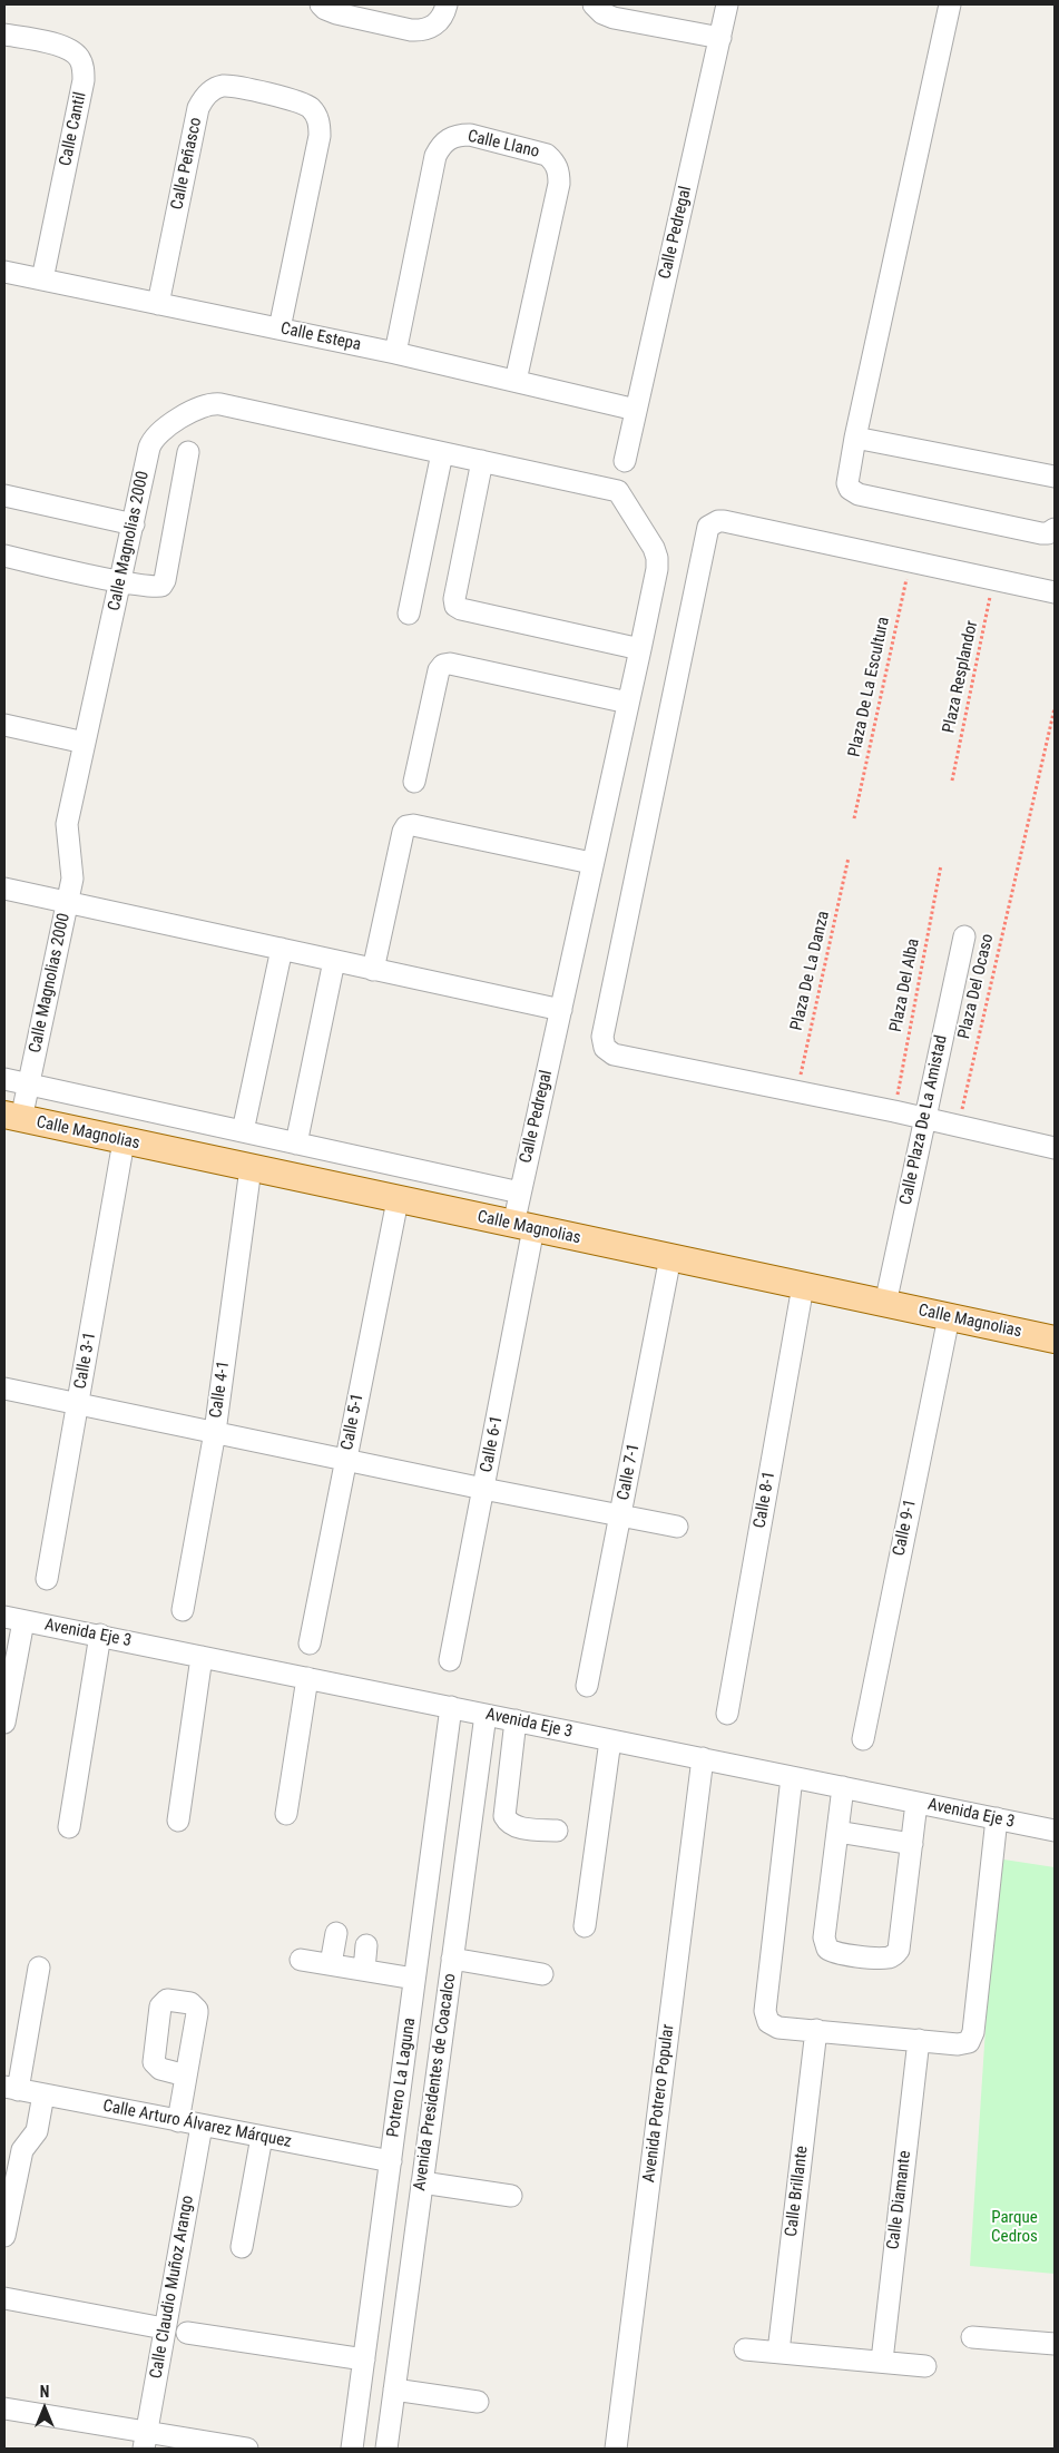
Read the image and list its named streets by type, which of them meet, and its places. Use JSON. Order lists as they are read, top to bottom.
{
  "streets": {
    "main road": ["Calle Magnolias"],
    "street": [
      "Calle Cantil",
      "Calle Llano",
      "Calle Peñasco",
      "Calle Pedregal",
      "Calle Estepa",
      "Calle Magnolias 2000",
      "Calle Plaza De La Amistad",
      "Calle 3-1",
      "Calle 4-1",
      "Calle 5-1",
      "Calle 6-1",
      "Calle 7-1",
      "Calle 8-1",
      "Calle 9-1",
      "Avenida Eje 3",
      "Potrero La Laguna",
      "Avenida Presidentes de Coacalco",
      "Avenida Potrero Popular",
      "Calle Arturo Álvarez Márquez",
      "Calle Brillante",
      "Calle Diamante",
      "Calle Claudio Muñoz Arango"
    ],
    "path": [
      "Plaza Resplandor",
      "Plaza De La Escultura",
      "Plaza De La Danza",
      "Plaza Del Alba",
      "Plaza Del Ocaso"
    ]
  },
  "crossings": [
    ["Calle Cantil", "Calle Estepa"],
    ["Calle Llano", "Calle Estepa"],
    ["Calle Peñasco", "Calle Estepa"],
    ["Calle Pedregal", "Calle Estepa"],
    ["Calle Pedregal", "Calle Magnolias"],
    ["Calle Pedregal", "Calle 6-1"],
    ["Calle Magnolias 2000", "Calle Magnolias"],
    ["Calle Plaza De La Amistad", "Calle Magnolias"],
    ["Calle Magnolias", "Calle 3-1"],
    ["Calle Magnolias", "Calle 4-1"],
    ["Calle Magnolias", "Calle 5-1"],
    ["Calle Magnolias", "Calle 6-1"],
    ["Calle Magnolias", "Calle 7-1"],
    ["Calle Magnolias", "Calle 8-1"],
    ["Calle Magnolias", "Calle 9-1"],
    ["Avenida Eje 3", "Potrero La Laguna"],
    ["Avenida Eje 3", "Avenida Presidentes de Coacalco"],
    ["Avenida Eje 3", "Avenida Potrero Popular"],
    ["Potrero La Laguna", "Calle Arturo Álvarez Márquez"],
    ["Calle Arturo Álvarez Márquez", "Calle Claudio Muñoz Arango"]
  ],
  "parks": ["Parque Cedros"],
  "north": "top"
}
